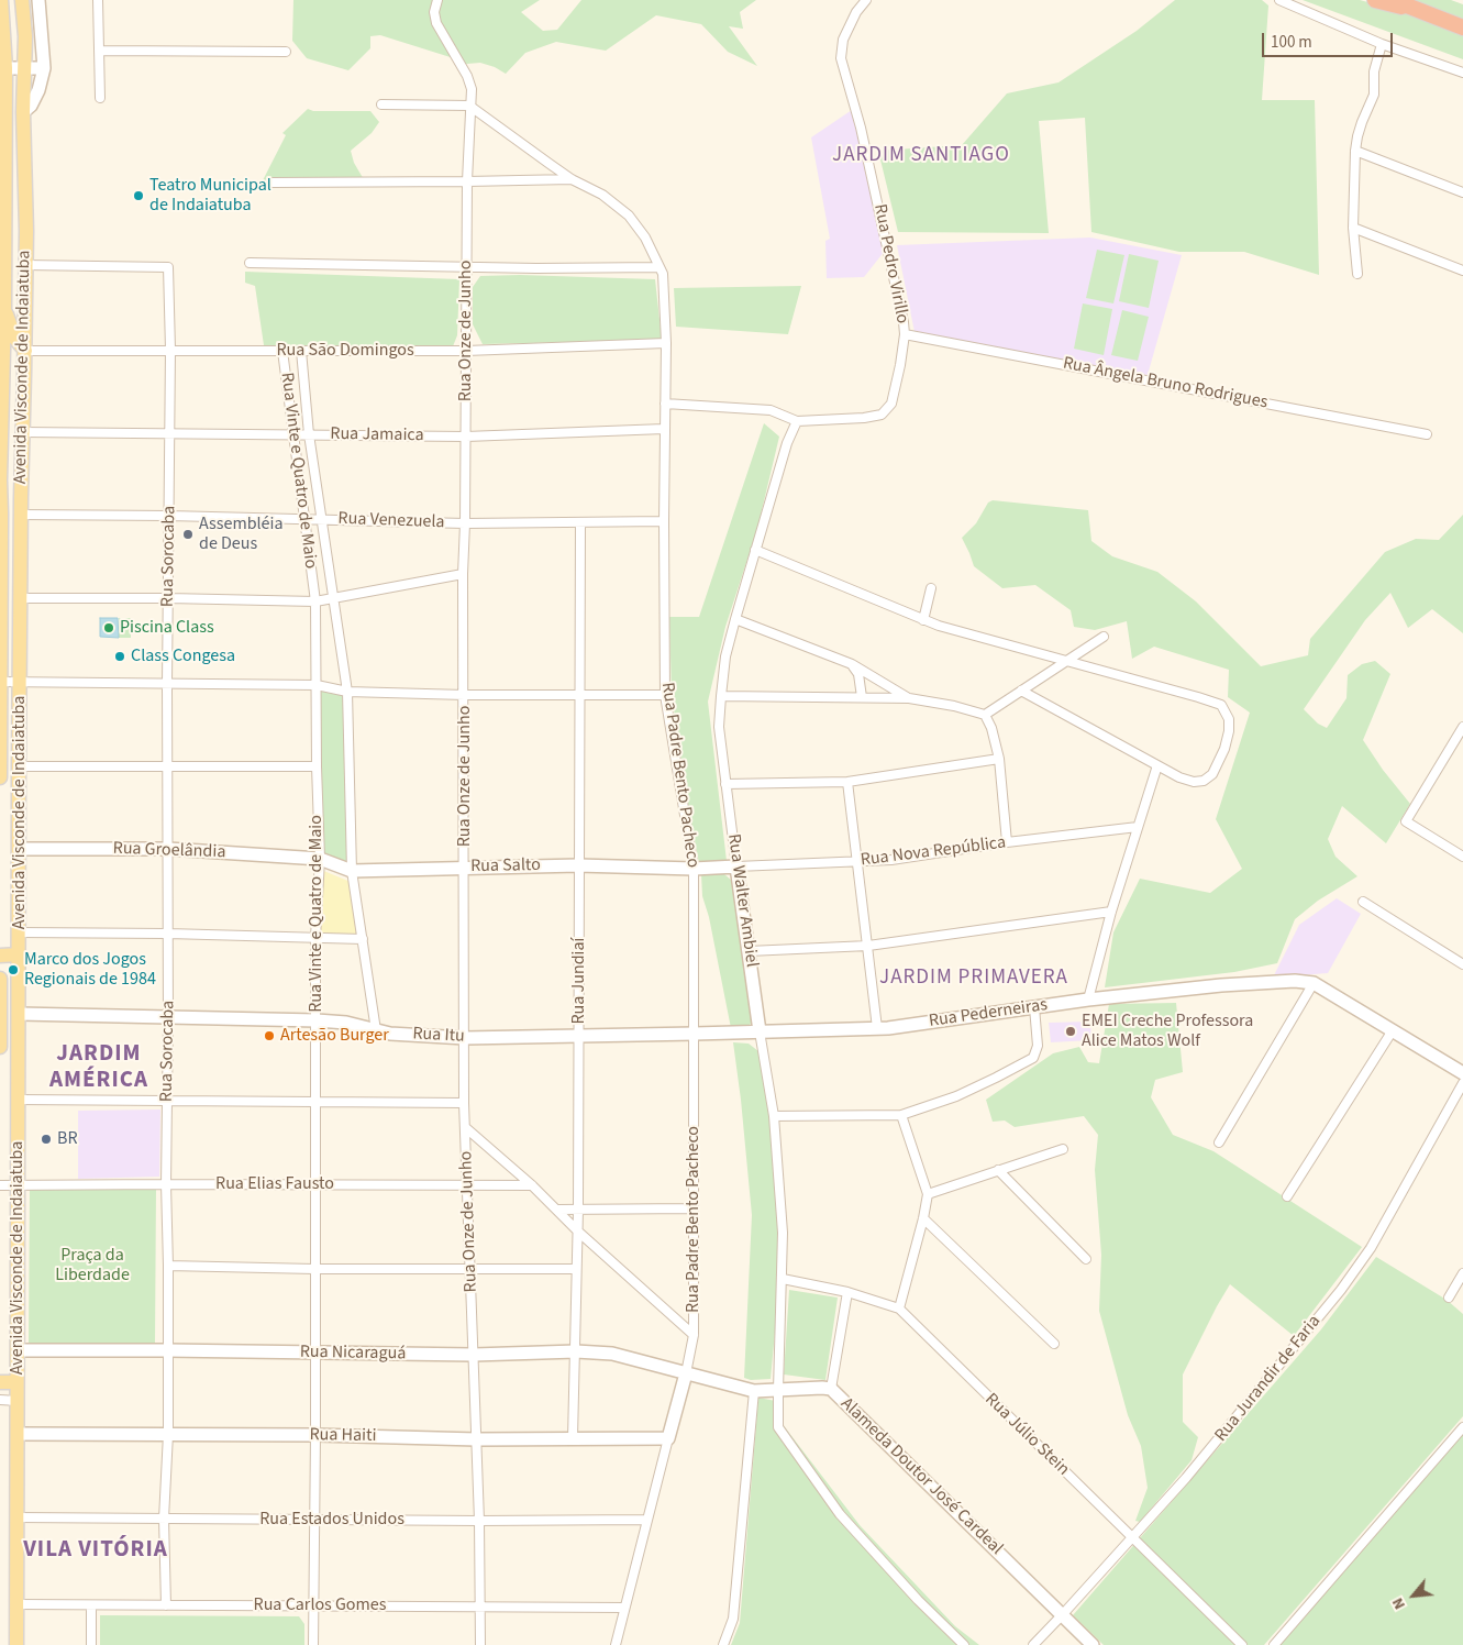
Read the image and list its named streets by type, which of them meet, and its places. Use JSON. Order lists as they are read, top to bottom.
{
  "streets": {
    "main road": ["Avenida Visconde de Indaiatuba"],
    "street": [
      "Rua Pedro Virillo",
      "Rua Onze de Junho",
      "Rua São Domingos",
      "Rua Ângela Bruno Rodrigues",
      "Rua Jamaica",
      "Rua Vinte e Quatro de Maio",
      "Rua Venezuela",
      "Rua Sorocaba",
      "Rua Padre Bento Pacheco",
      "Rua Groelândia",
      "Rua Nova República",
      "Rua Salto",
      "Rua Walter Ambiel",
      "Rua Jundiaí",
      "Rua Pederneiras",
      "Rua Itu",
      "Rua Elias Fausto",
      "Rua Nicaraguá",
      "Rua Jurandir de Faria",
      "Rua Júlio Stein",
      "Rua Haiti",
      "Alameda Doutor José Cardeal",
      "Rua Estados Unidos",
      "Rua Carlos Gomes"
    ]
  },
  "crossings": [
    ["Rua Pedro Virillo", "Rua Ângela Bruno Rodrigues"],
    ["Rua Pedro Virillo", "Rua Padre Bento Pacheco"],
    ["Rua Pedro Virillo", "Rua Walter Ambiel"],
    ["Rua Onze de Junho", "Rua São Domingos"],
    ["Rua Onze de Junho", "Rua Jamaica"],
    ["Rua Onze de Junho", "Rua Venezuela"],
    ["Rua Onze de Junho", "Rua Padre Bento Pacheco"],
    ["Rua Onze de Junho", "Rua Salto"],
    ["Rua Onze de Junho", "Rua Itu"],
    ["Rua Onze de Junho", "Rua Elias Fausto"],
    ["Rua Onze de Junho", "Rua Nicaraguá"],
    ["Rua Onze de Junho", "Rua Haiti"],
    ["Rua Onze de Junho", "Rua Estados Unidos"],
    ["Rua Onze de Junho", "Rua Carlos Gomes"],
    ["Rua São Domingos", "Avenida Visconde de Indaiatuba"],
    ["Rua São Domingos", "Rua Vinte e Quatro de Maio"],
    ["Rua São Domingos", "Rua Sorocaba"],
    ["Rua São Domingos", "Rua Padre Bento Pacheco"],
    ["Avenida Visconde de Indaiatuba", "Rua Jamaica"],
    ["Avenida Visconde de Indaiatuba", "Rua Venezuela"],
    ["Avenida Visconde de Indaiatuba", "Rua Sorocaba"],
    ["Avenida Visconde de Indaiatuba", "Rua Groelândia"],
    ["Avenida Visconde de Indaiatuba", "Rua Itu"],
    ["Avenida Visconde de Indaiatuba", "Rua Elias Fausto"],
    ["Avenida Visconde de Indaiatuba", "Rua Nicaraguá"],
    ["Avenida Visconde de Indaiatuba", "Rua Haiti"],
    ["Avenida Visconde de Indaiatuba", "Rua Estados Unidos"],
    ["Avenida Visconde de Indaiatuba", "Rua Carlos Gomes"],
    ["Rua Jamaica", "Rua Vinte e Quatro de Maio"],
    ["Rua Jamaica", "Rua Sorocaba"],
    ["Rua Jamaica", "Rua Padre Bento Pacheco"],
    ["Rua Vinte e Quatro de Maio", "Rua Venezuela"],
    ["Rua Vinte e Quatro de Maio", "Rua Groelândia"],
    ["Rua Vinte e Quatro de Maio", "Rua Salto"],
    ["Rua Vinte e Quatro de Maio", "Rua Itu"],
    ["Rua Vinte e Quatro de Maio", "Rua Elias Fausto"],
    ["Rua Vinte e Quatro de Maio", "Rua Nicaraguá"],
    ["Rua Vinte e Quatro de Maio", "Rua Haiti"],
    ["Rua Vinte e Quatro de Maio", "Rua Estados Unidos"],
    ["Rua Vinte e Quatro de Maio", "Rua Carlos Gomes"],
    ["Rua Venezuela", "Rua Sorocaba"],
    ["Rua Venezuela", "Rua Padre Bento Pacheco"],
    ["Rua Venezuela", "Rua Jundiaí"],
    ["Rua Sorocaba", "Rua Groelândia"],
    ["Rua Sorocaba", "Rua Itu"],
    ["Rua Sorocaba", "Rua Elias Fausto"],
    ["Rua Sorocaba", "Rua Nicaraguá"],
    ["Rua Sorocaba", "Rua Haiti"],
    ["Rua Sorocaba", "Rua Estados Unidos"],
    ["Rua Sorocaba", "Rua Carlos Gomes"],
    ["Rua Padre Bento Pacheco", "Rua Nova República"],
    ["Rua Padre Bento Pacheco", "Rua Salto"],
    ["Rua Padre Bento Pacheco", "Rua Pederneiras"],
    ["Rua Padre Bento Pacheco", "Rua Itu"],
    ["Rua Padre Bento Pacheco", "Rua Nicaraguá"],
    ["Rua Padre Bento Pacheco", "Rua Haiti"],
    ["Rua Padre Bento Pacheco", "Alameda Doutor José Cardeal"],
    ["Rua Padre Bento Pacheco", "Rua Estados Unidos"],
    ["Rua Padre Bento Pacheco", "Rua Carlos Gomes"],
    ["Rua Groelândia", "Rua Salto"],
    ["Rua Nova República", "Rua Salto"],
    ["Rua Nova República", "Rua Walter Ambiel"],
    ["Rua Salto", "Rua Jundiaí"],
    ["Rua Walter Ambiel", "Rua Pederneiras"],
    ["Rua Walter Ambiel", "Rua Júlio Stein"],
    ["Rua Walter Ambiel", "Alameda Doutor José Cardeal"],
    ["Rua Jundiaí", "Rua Itu"],
    ["Rua Jundiaí", "Rua Nicaraguá"],
    ["Rua Jundiaí", "Rua Haiti"],
    ["Rua Pederneiras", "Rua Itu"],
    ["Rua Nicaraguá", "Alameda Doutor José Cardeal"],
    ["Rua Jurandir de Faria", "Rua Júlio Stein"],
    ["Rua Jurandir de Faria", "Alameda Doutor José Cardeal"]
  ],
  "districts": [
    "JARDIM SANTIAGO",
    "JARDIM PRIMAVERA",
    "JARDIM AMÉRICA",
    "VILA VITÓRIA"
  ],
  "parks": ["Praça da Liberdade"],
  "places": [
    "Teatro Municipal de Indaiatuba",
    "Assembléia de Deus",
    "Piscina Class",
    "Class Congesa",
    "Marco dos Jogos Regionais de 1984",
    "EMEI Creche Professora Alice Matos Wolf",
    "Artesão Burger",
    "BR"
  ],
  "scale_bar": "100 m",
  "north": "bottom left"
}
